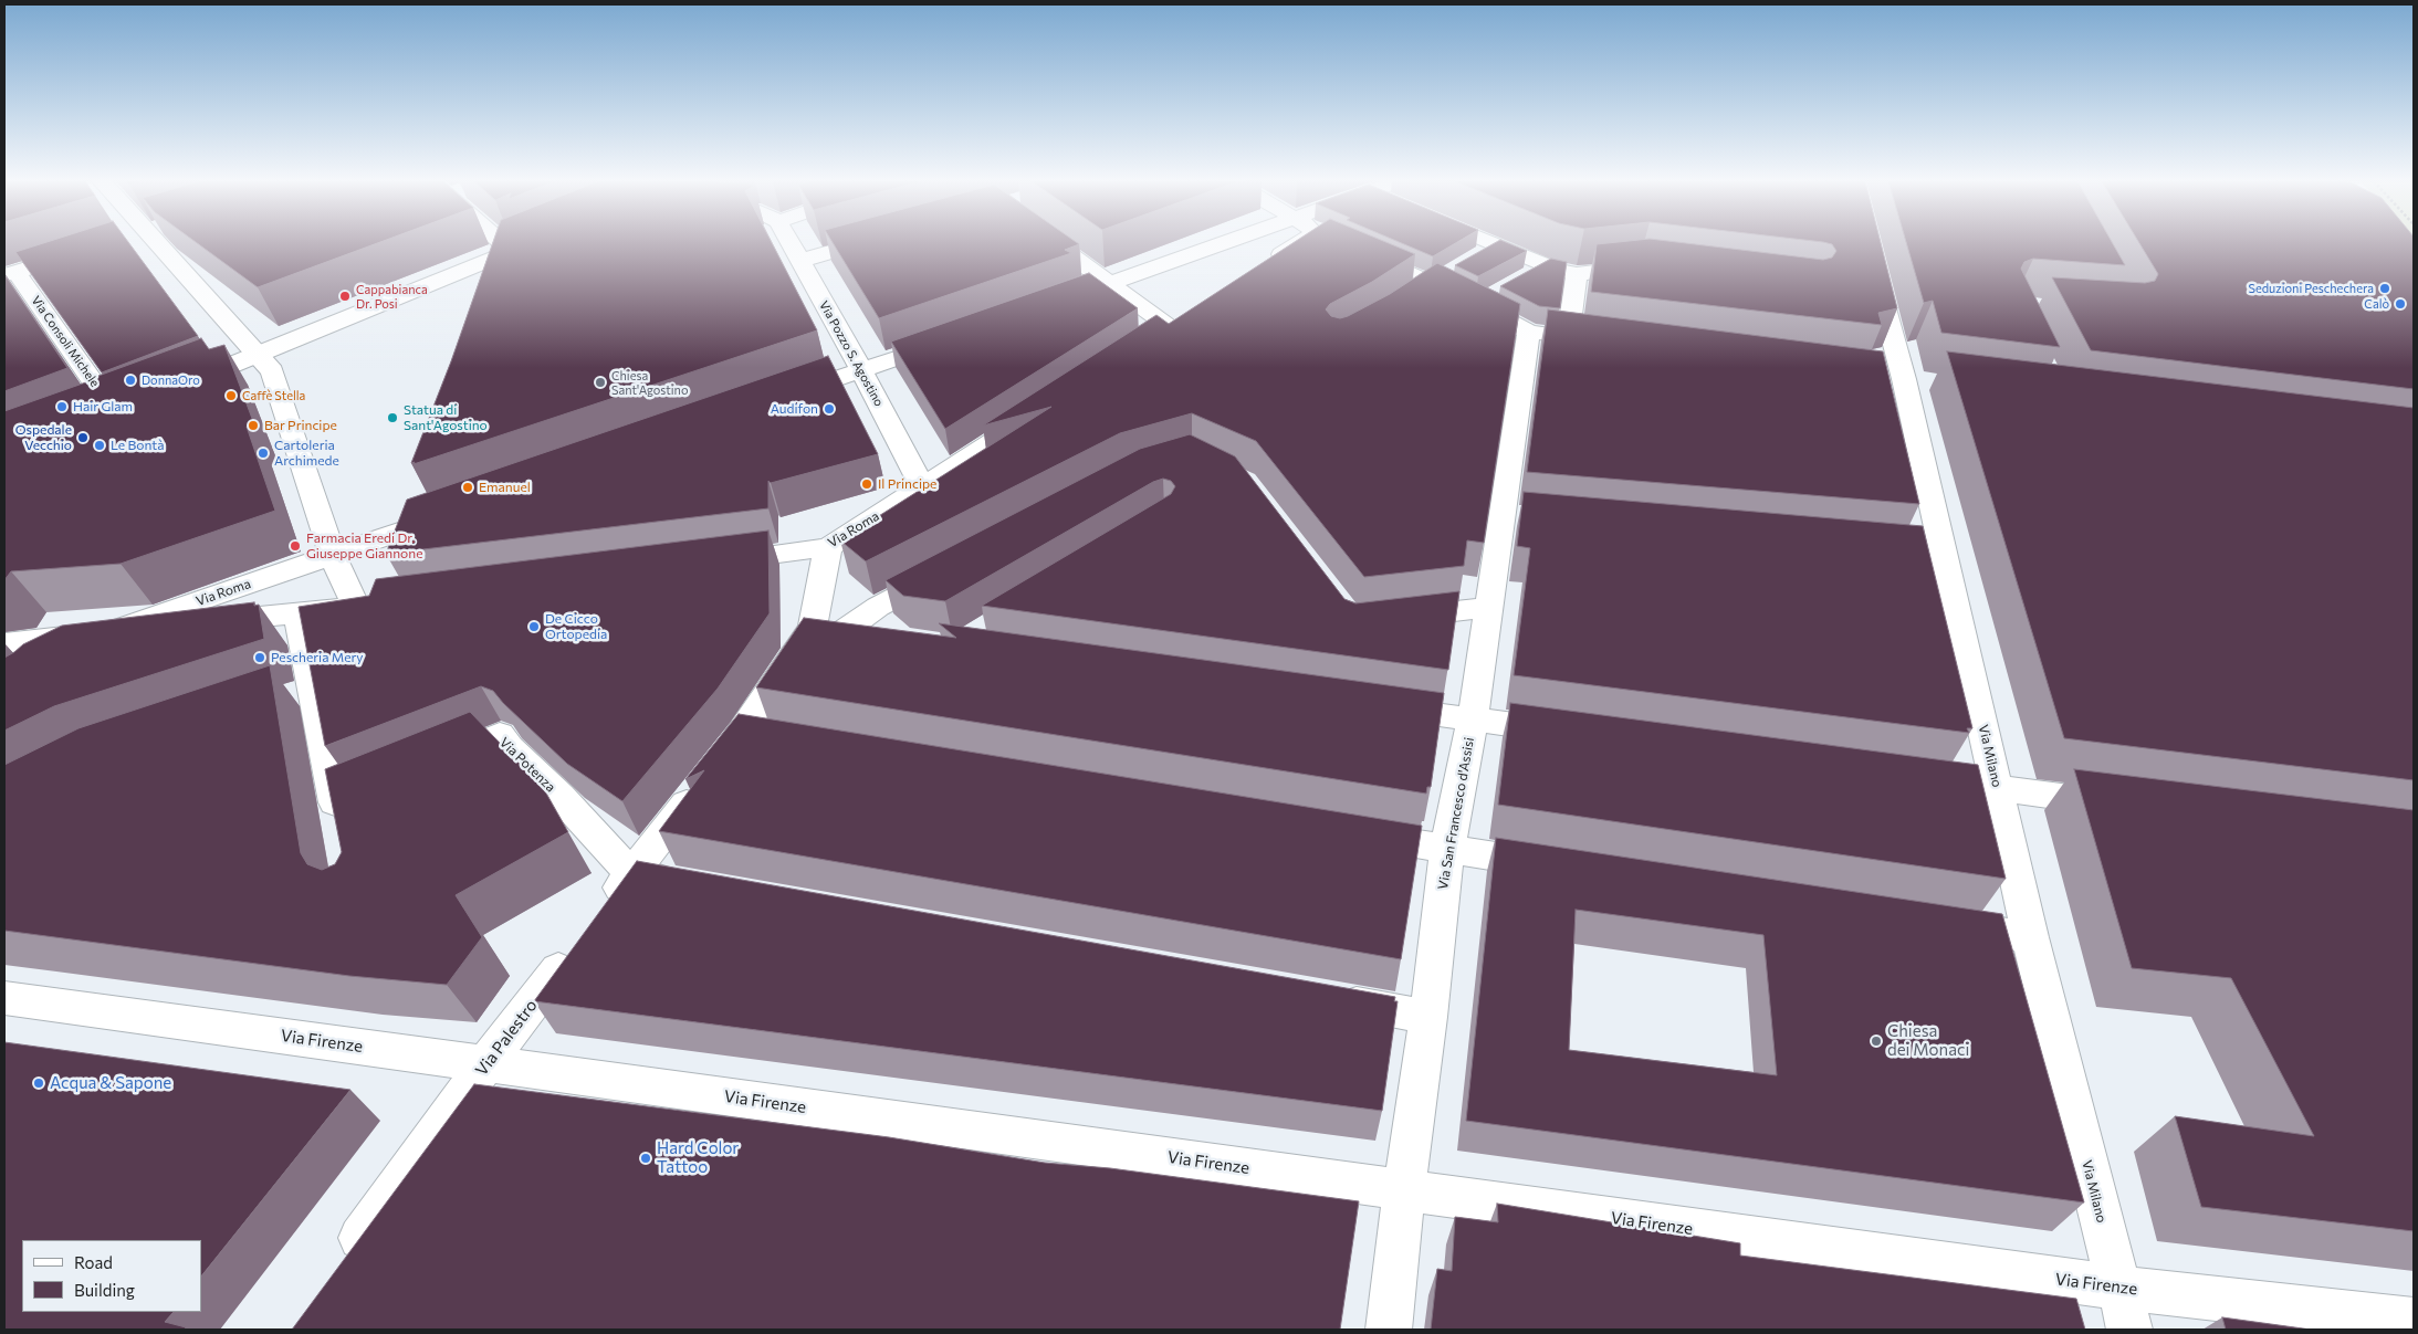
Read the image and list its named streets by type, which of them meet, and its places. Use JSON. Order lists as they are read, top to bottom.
{
  "streets": {
    "street": [
      "Via Consoli Michele",
      "Via Pozzo S. Agostino",
      "Via Roma",
      "Via Milano",
      "Via Potenza",
      "Via San Francesco d'Assisi",
      "Via Palestro",
      "Via Firenze"
    ]
  },
  "crossings": [
    ["Via Pozzo S. Agostino", "Via Roma"],
    ["Via Roma", "Via Palestro"],
    ["Via Milano", "Via Firenze"],
    ["Via Potenza", "Via Palestro"],
    ["Via San Francesco d'Assisi", "Via Firenze"],
    ["Via Palestro", "Via Firenze"]
  ],
  "places": [
    "Seduzioni Peschechera",
    "Cappabianca Dr. Posi",
    "Calò",
    "DonnaOro",
    "Chiesa Sant'Agostino",
    "Caffè Stella",
    "Hair Glam",
    "Audifon",
    "Statua di Sant'Agostino",
    "Bar Principe",
    "Ospedale Vecchio",
    "Le Bontà",
    "Cartoleria Archimede",
    "Il Principe",
    "Emanuel",
    "Farmacia Eredi Dr. Giuseppe Giannone",
    "De Cicco Ortopedia",
    "Pescheria Mery",
    "Chiesa dei Monaci",
    "Acqua & Sapone",
    "Hard Color Tattoo"
  ],
  "legend": ["Road", "Building"]
}
